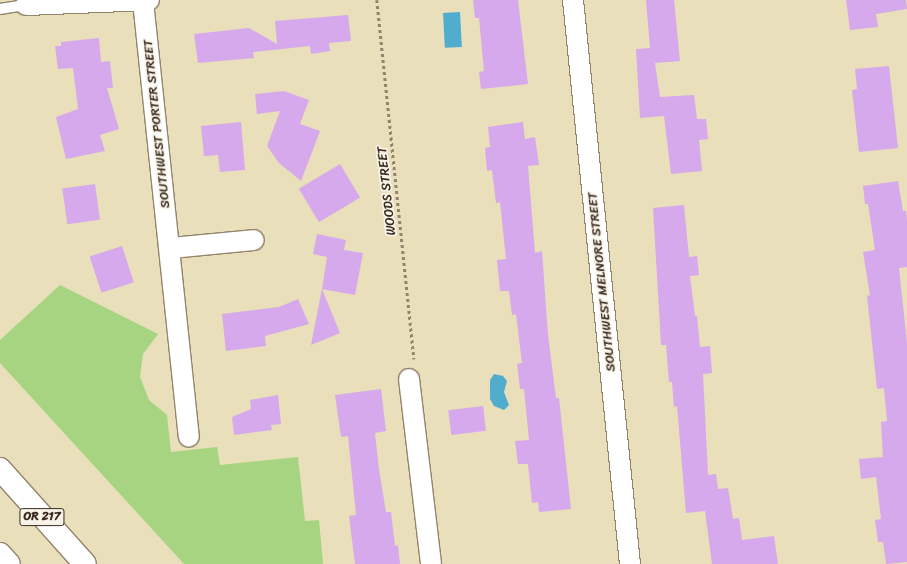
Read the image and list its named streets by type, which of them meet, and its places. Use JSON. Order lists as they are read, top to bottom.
{
  "streets": {
    "highway": ["OR 217"],
    "street": ["SOUTHWEST PORTER STREET", "SOUTHWEST MELNORE STREET"],
    "path": ["WOODS STREET"]
  }
}
